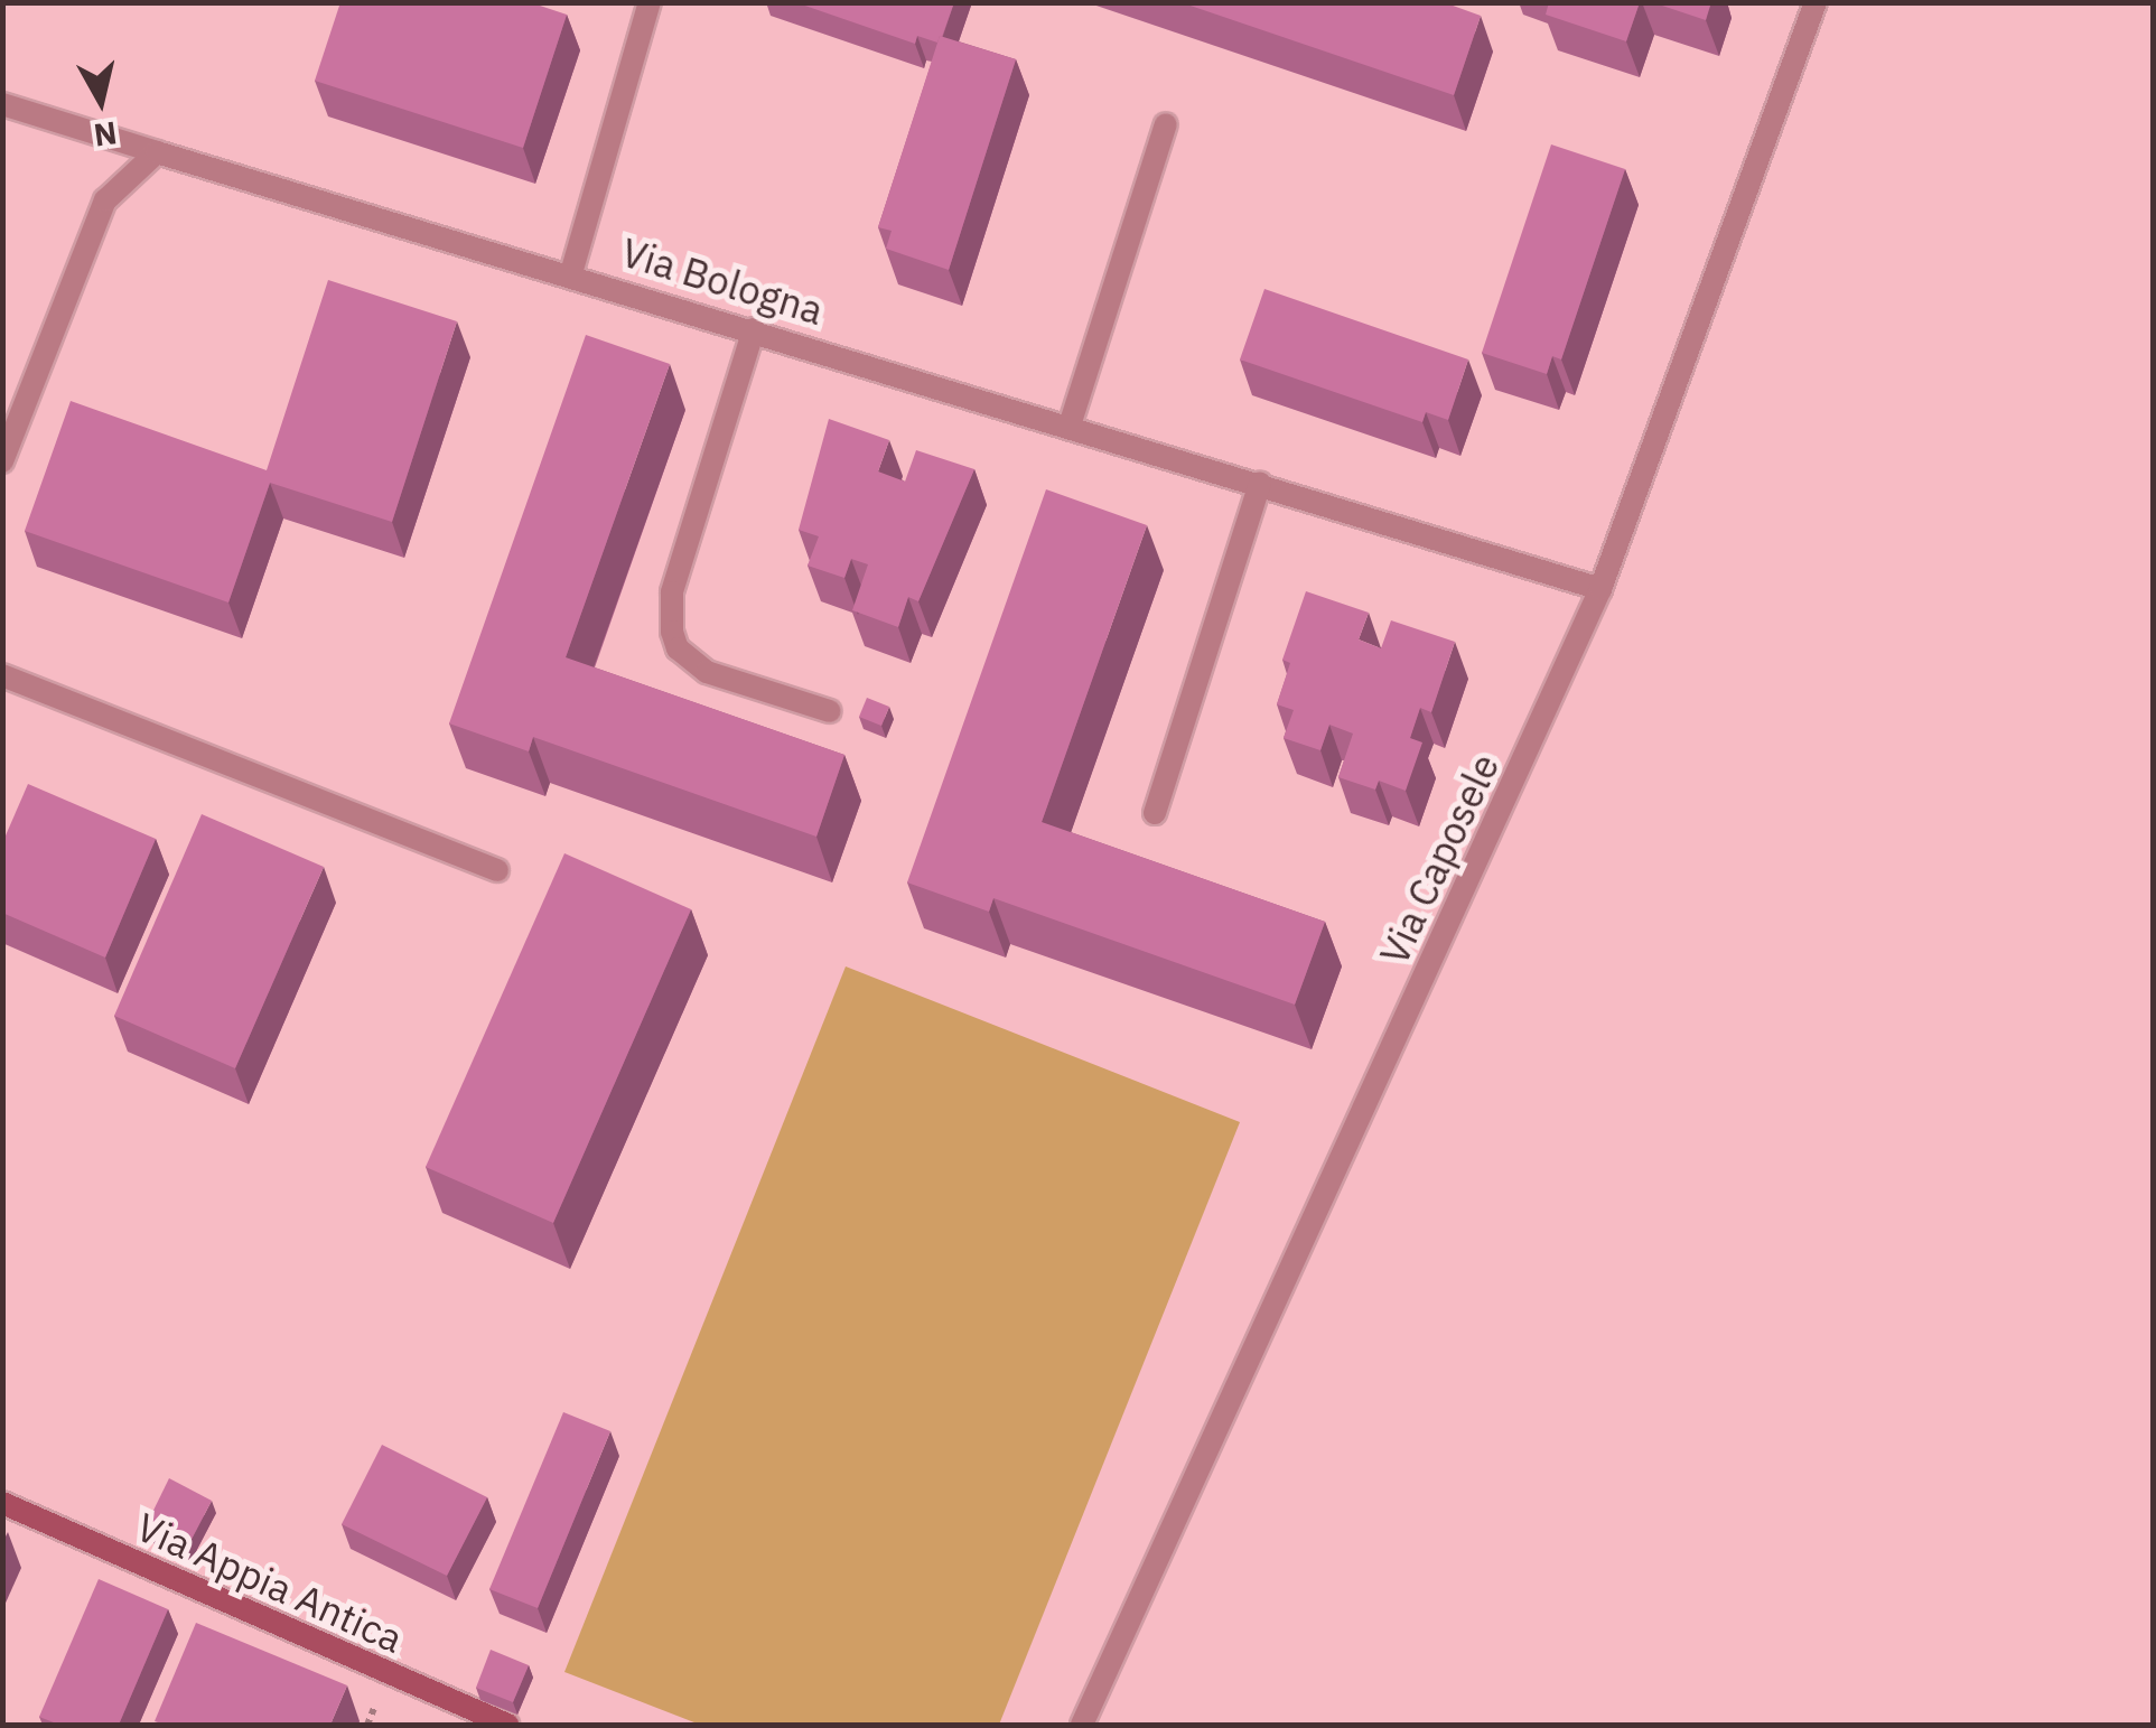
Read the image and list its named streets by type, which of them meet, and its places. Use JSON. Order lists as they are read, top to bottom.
{
  "streets": {
    "street": ["Via Bologna", "Via Caposele", "Via Appia Antica"]
  },
  "crossings": [
    ["Via Bologna", "Via Caposele"]
  ],
  "north": "bottom"
}
